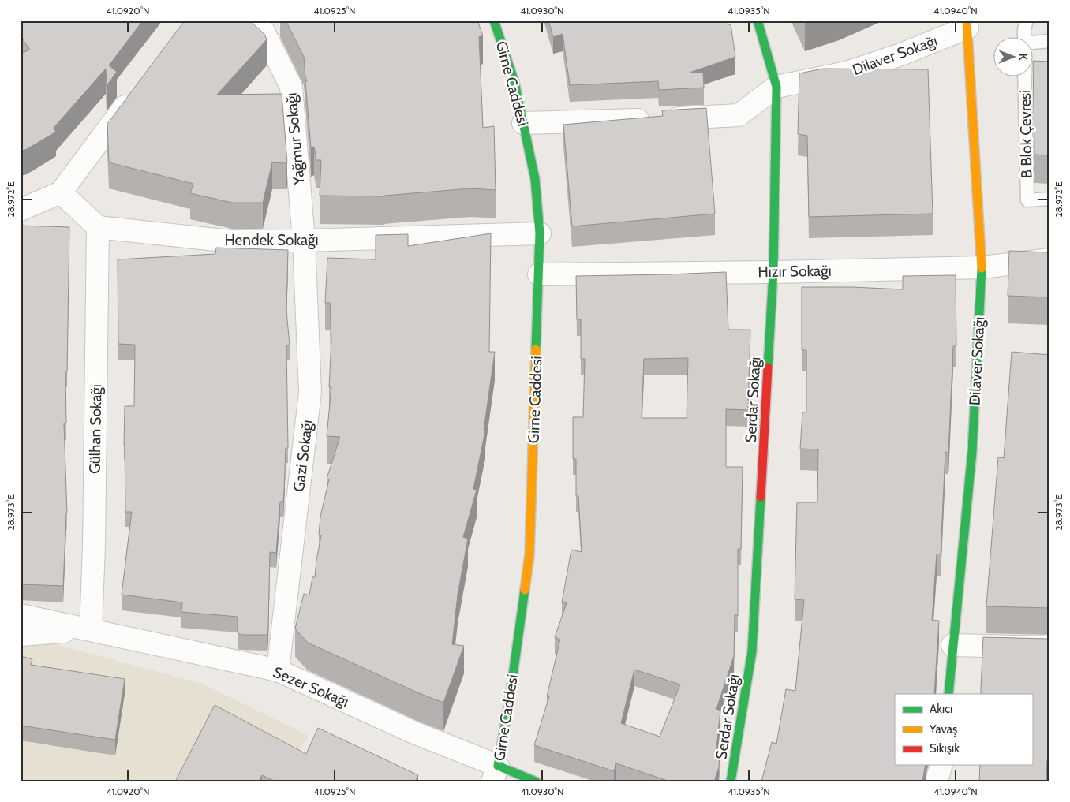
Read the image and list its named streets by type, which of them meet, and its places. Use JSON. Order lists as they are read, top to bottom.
{
  "streets": {
    "street": [
      "Dilaver Sokağı",
      "Girne Caddesi",
      "Yağmur Sokağı",
      "Hendek Sokağı",
      "Hızır Sokağı",
      "Serdar Sokağı",
      "Gülhan Sokağı",
      "Gazi Sokağı",
      "Sezer Sokağı"
    ],
    "lane": ["B Blok Çevresi"]
  },
  "crossings": [
    ["Dilaver Sokağı", "Girne Caddesi"],
    ["Dilaver Sokağı", "Hızır Sokağı"],
    ["Dilaver Sokağı", "Serdar Sokağı"],
    ["Girne Caddesi", "Hendek Sokağı"],
    ["Girne Caddesi", "Hızır Sokağı"],
    ["Girne Caddesi", "Sezer Sokağı"],
    ["Yağmur Sokağı", "Hendek Sokağı"],
    ["Yağmur Sokağı", "Gazi Sokağı"],
    ["Hendek Sokağı", "Gülhan Sokağı"],
    ["Hendek Sokağı", "Gazi Sokağı"],
    ["Hızır Sokağı", "Serdar Sokağı"],
    ["Gülhan Sokağı", "Sezer Sokağı"],
    ["Gazi Sokağı", "Sezer Sokağı"]
  ],
  "legend": ["Akıcı", "Yavaş", "Sıkışık"],
  "north": "right",
  "coordinates": [
    "41.0920°N",
    "41.0925°N",
    "41.0930°N",
    "41.0935°N",
    "41.0940°N",
    "28.972°E",
    "28.973°E"
  ]
}
